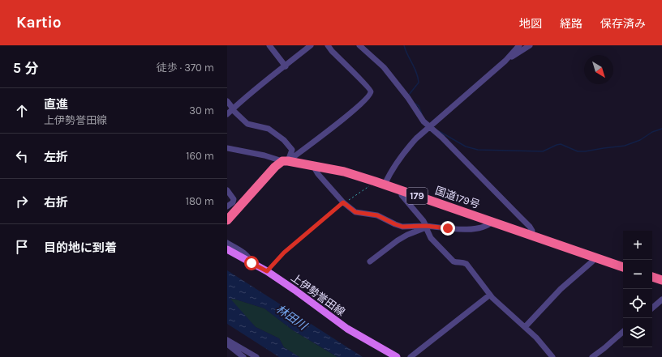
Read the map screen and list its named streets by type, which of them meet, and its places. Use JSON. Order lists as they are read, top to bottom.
{
  "streets": {
    "highway": ["179", "国道179号"],
    "main road": ["上伊勢誉田線"]
  },
  "water": ["林田川"],
  "north": "bottom right",
  "page": {
    "header": "Kartio",
    "nav": ["地図", "経路", "保存済み"],
    "heading": ["5 分", "徒歩 · 370 m"],
    "list": [
      ["直進", "上伊勢誉田線", "30 m"],
      ["左折", "160 m"],
      ["右折", "180 m"],
      "目的地に到着"
    ],
    "map_buttons": ["+", "−"]
  }
}
